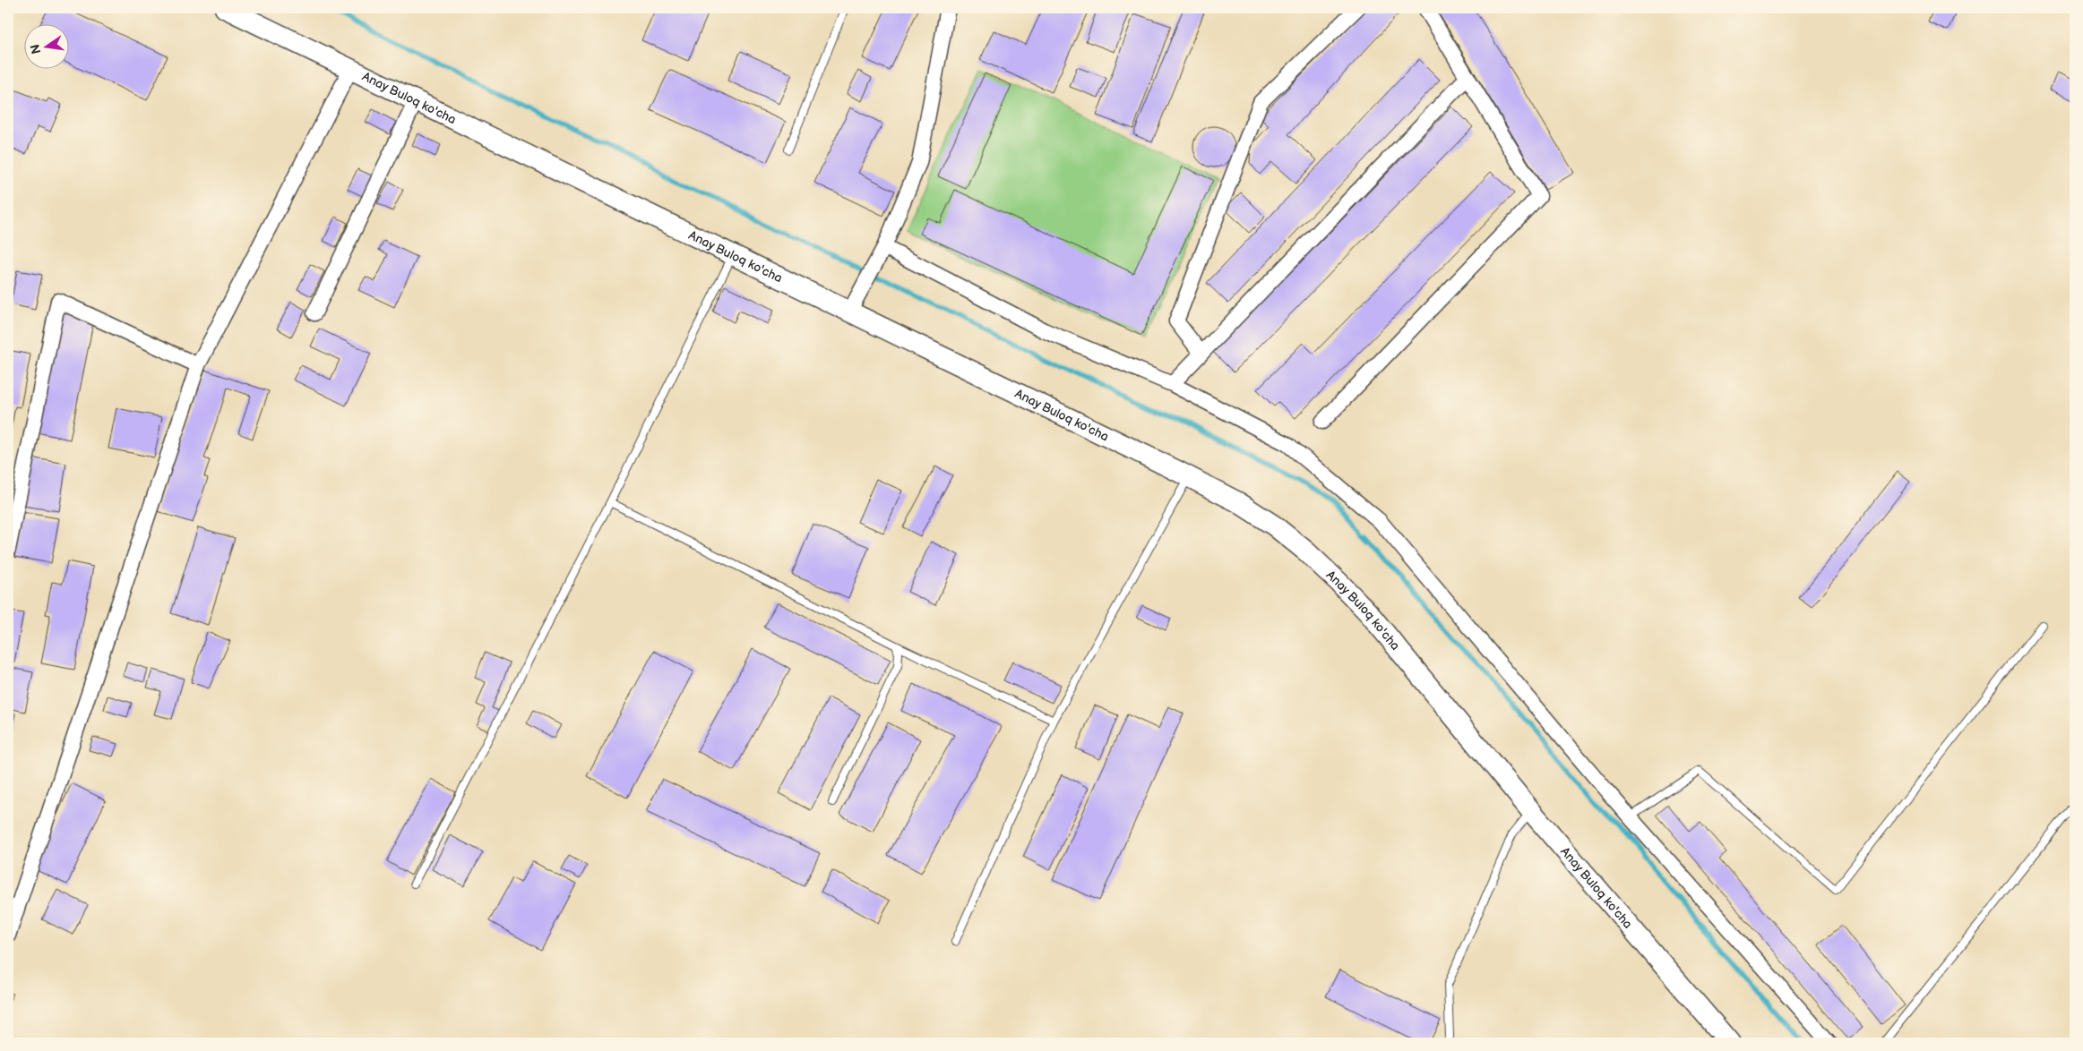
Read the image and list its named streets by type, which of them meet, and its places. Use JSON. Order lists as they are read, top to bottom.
{
  "streets": {
    "main road": ["Anay Buloq ko'cha"]
  },
  "north": "left"
}
